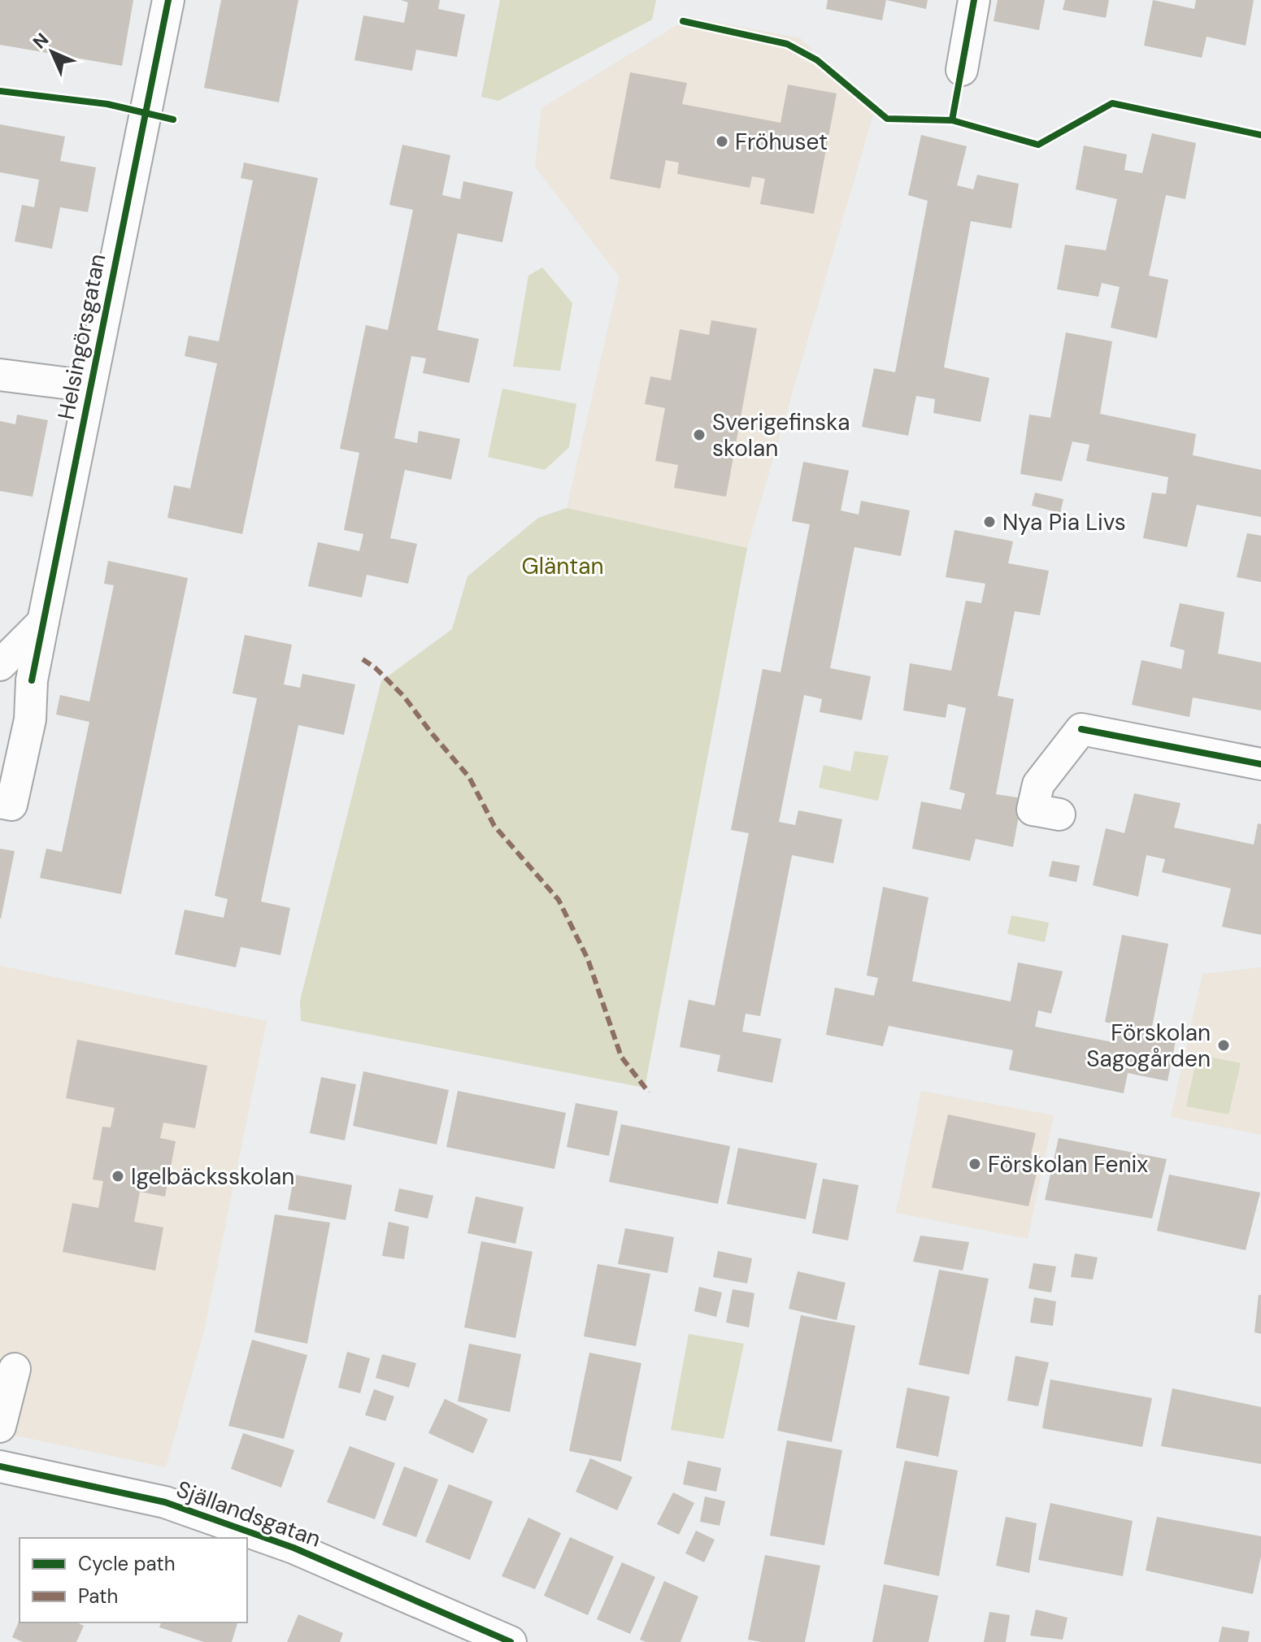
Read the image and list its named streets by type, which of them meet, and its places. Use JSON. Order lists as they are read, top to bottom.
{
  "streets": {
    "street": ["Helsingörsgatan", "Själlandsgatan"]
  },
  "parks": ["Gläntan"],
  "places": [
    "Fröhuset",
    "Sverigefinska skolan",
    "Nya Pia Livs",
    "Förskolan Sagogården",
    "Förskolan Fenix",
    "Igelbäcksskolan"
  ],
  "legend": ["Cycle path", "Path"],
  "north": "top left"
}
